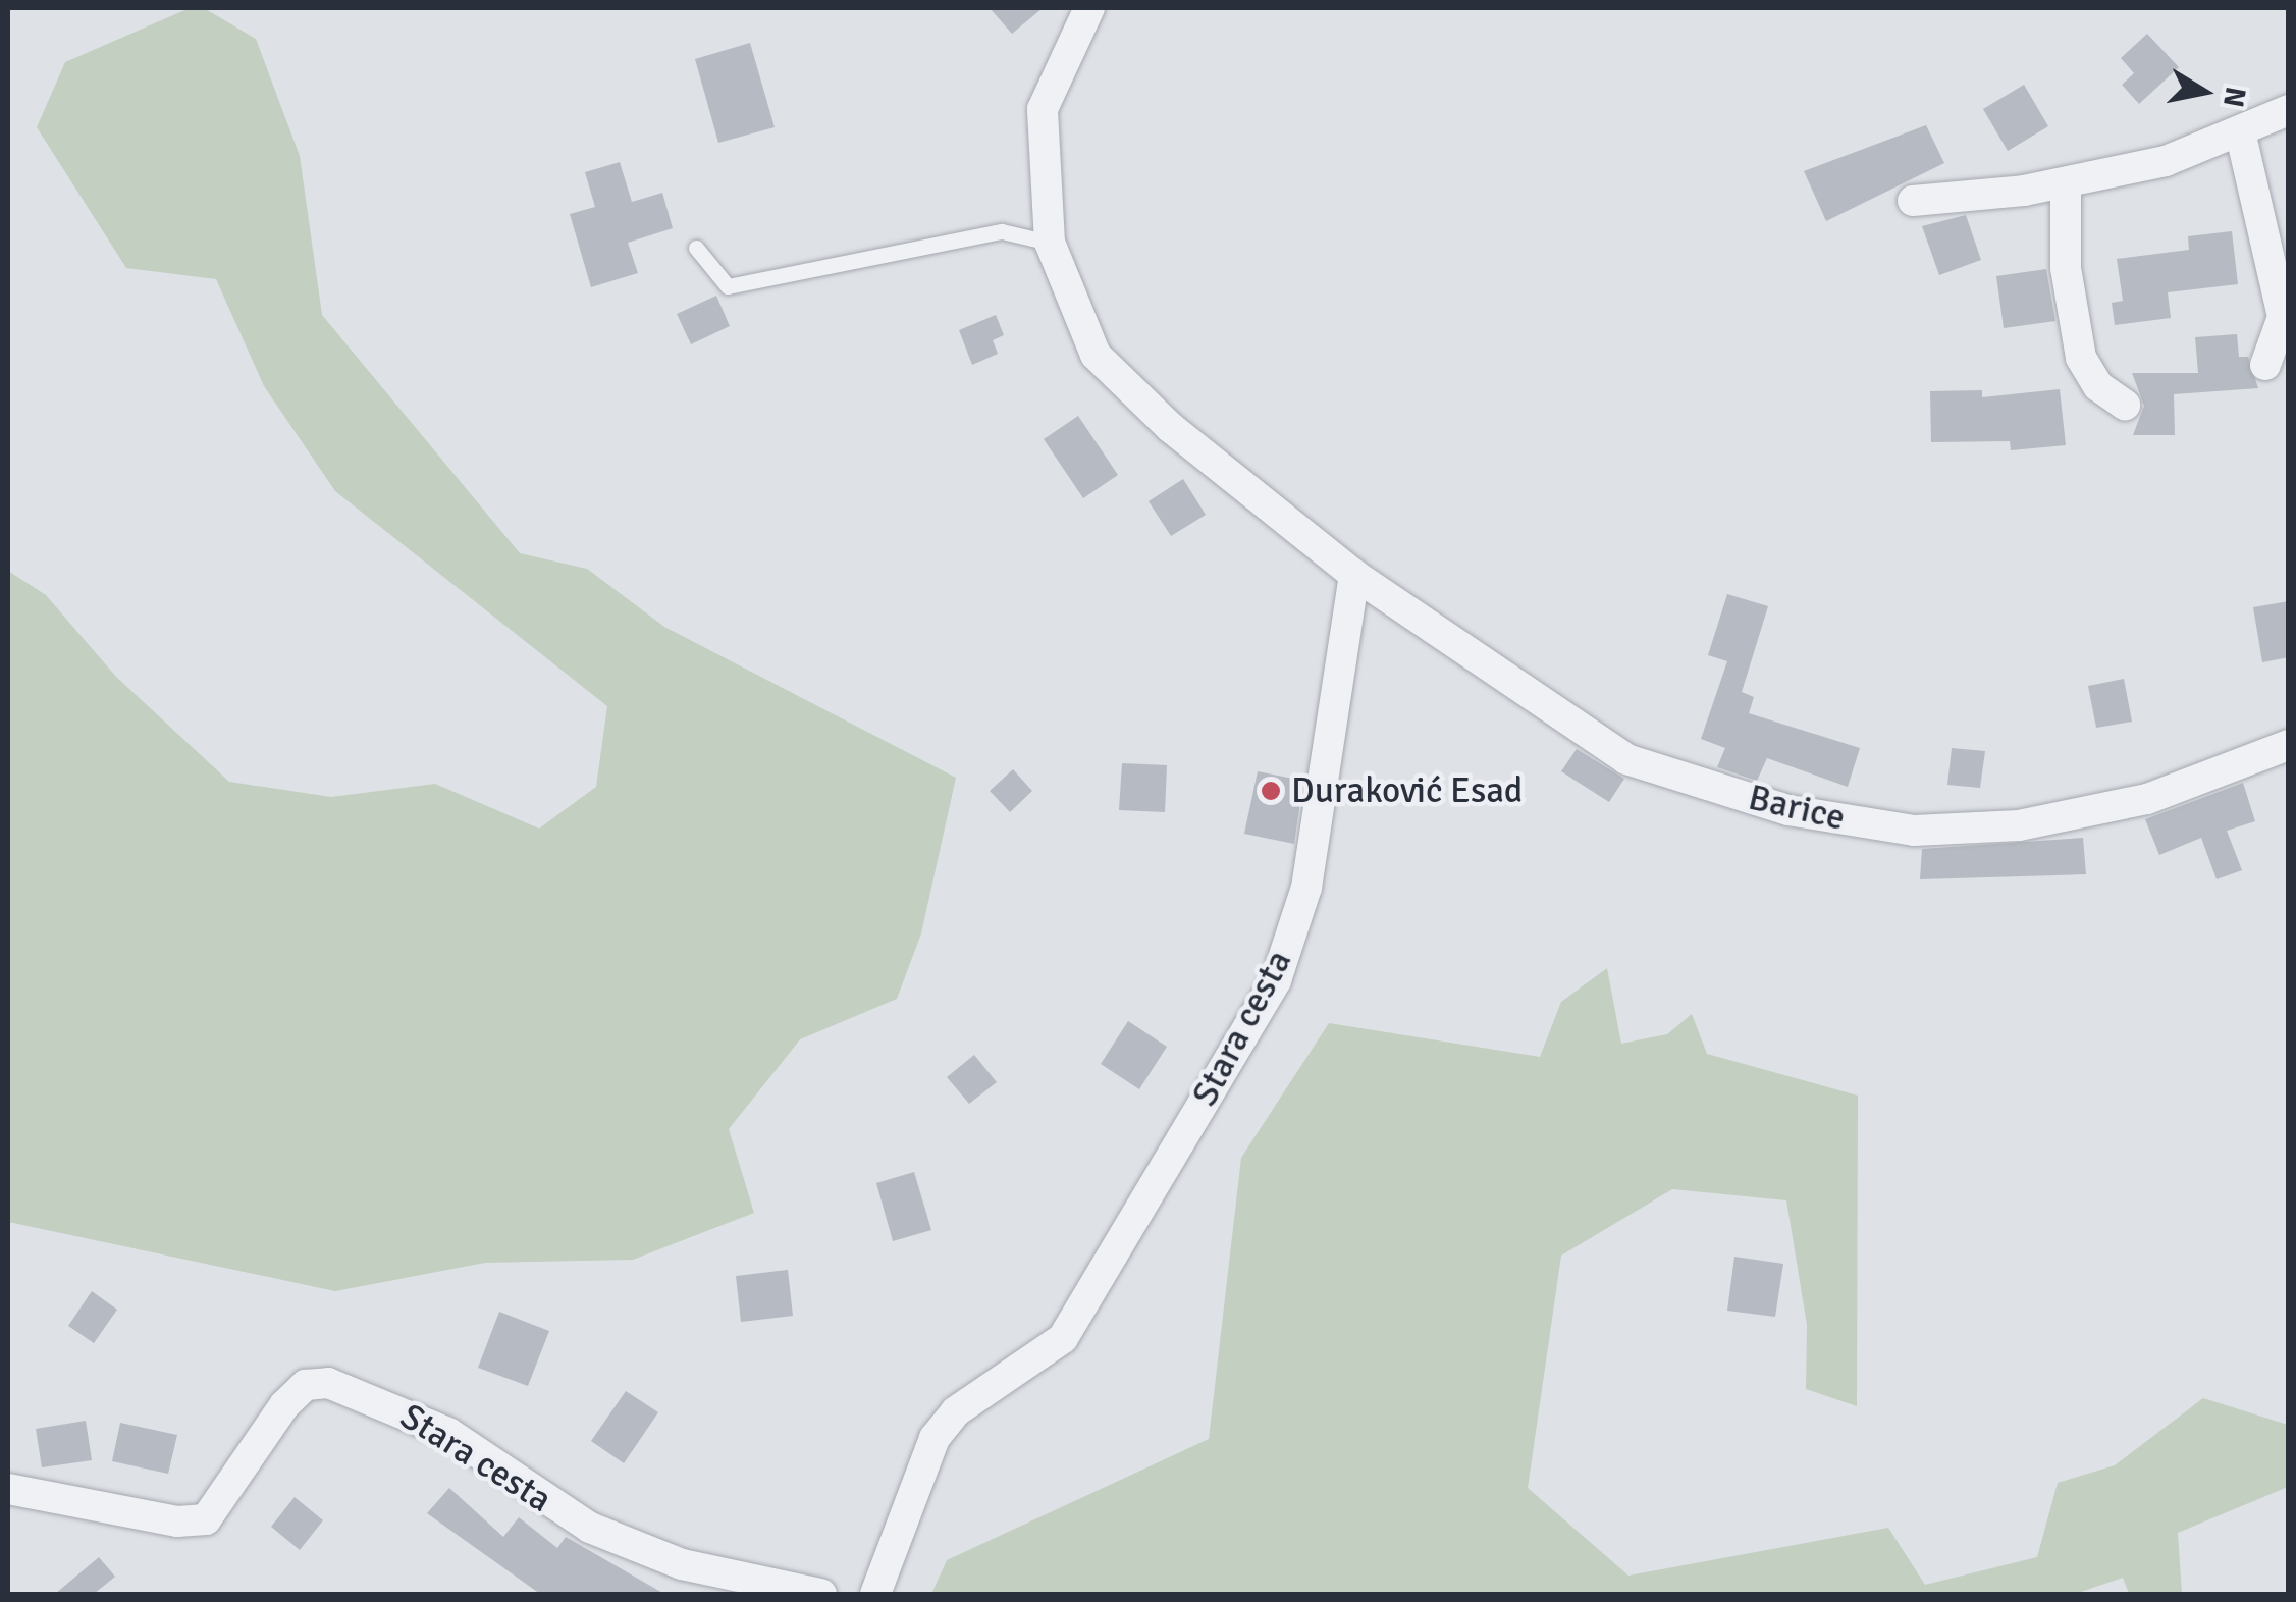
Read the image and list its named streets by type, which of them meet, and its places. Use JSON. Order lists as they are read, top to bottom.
{
  "streets": {
    "street": ["Barice", "Stara cesta"]
  },
  "crossings": [
    ["Barice", "Stara cesta"]
  ],
  "places": ["Duraković Esad"],
  "north": "right"
}
